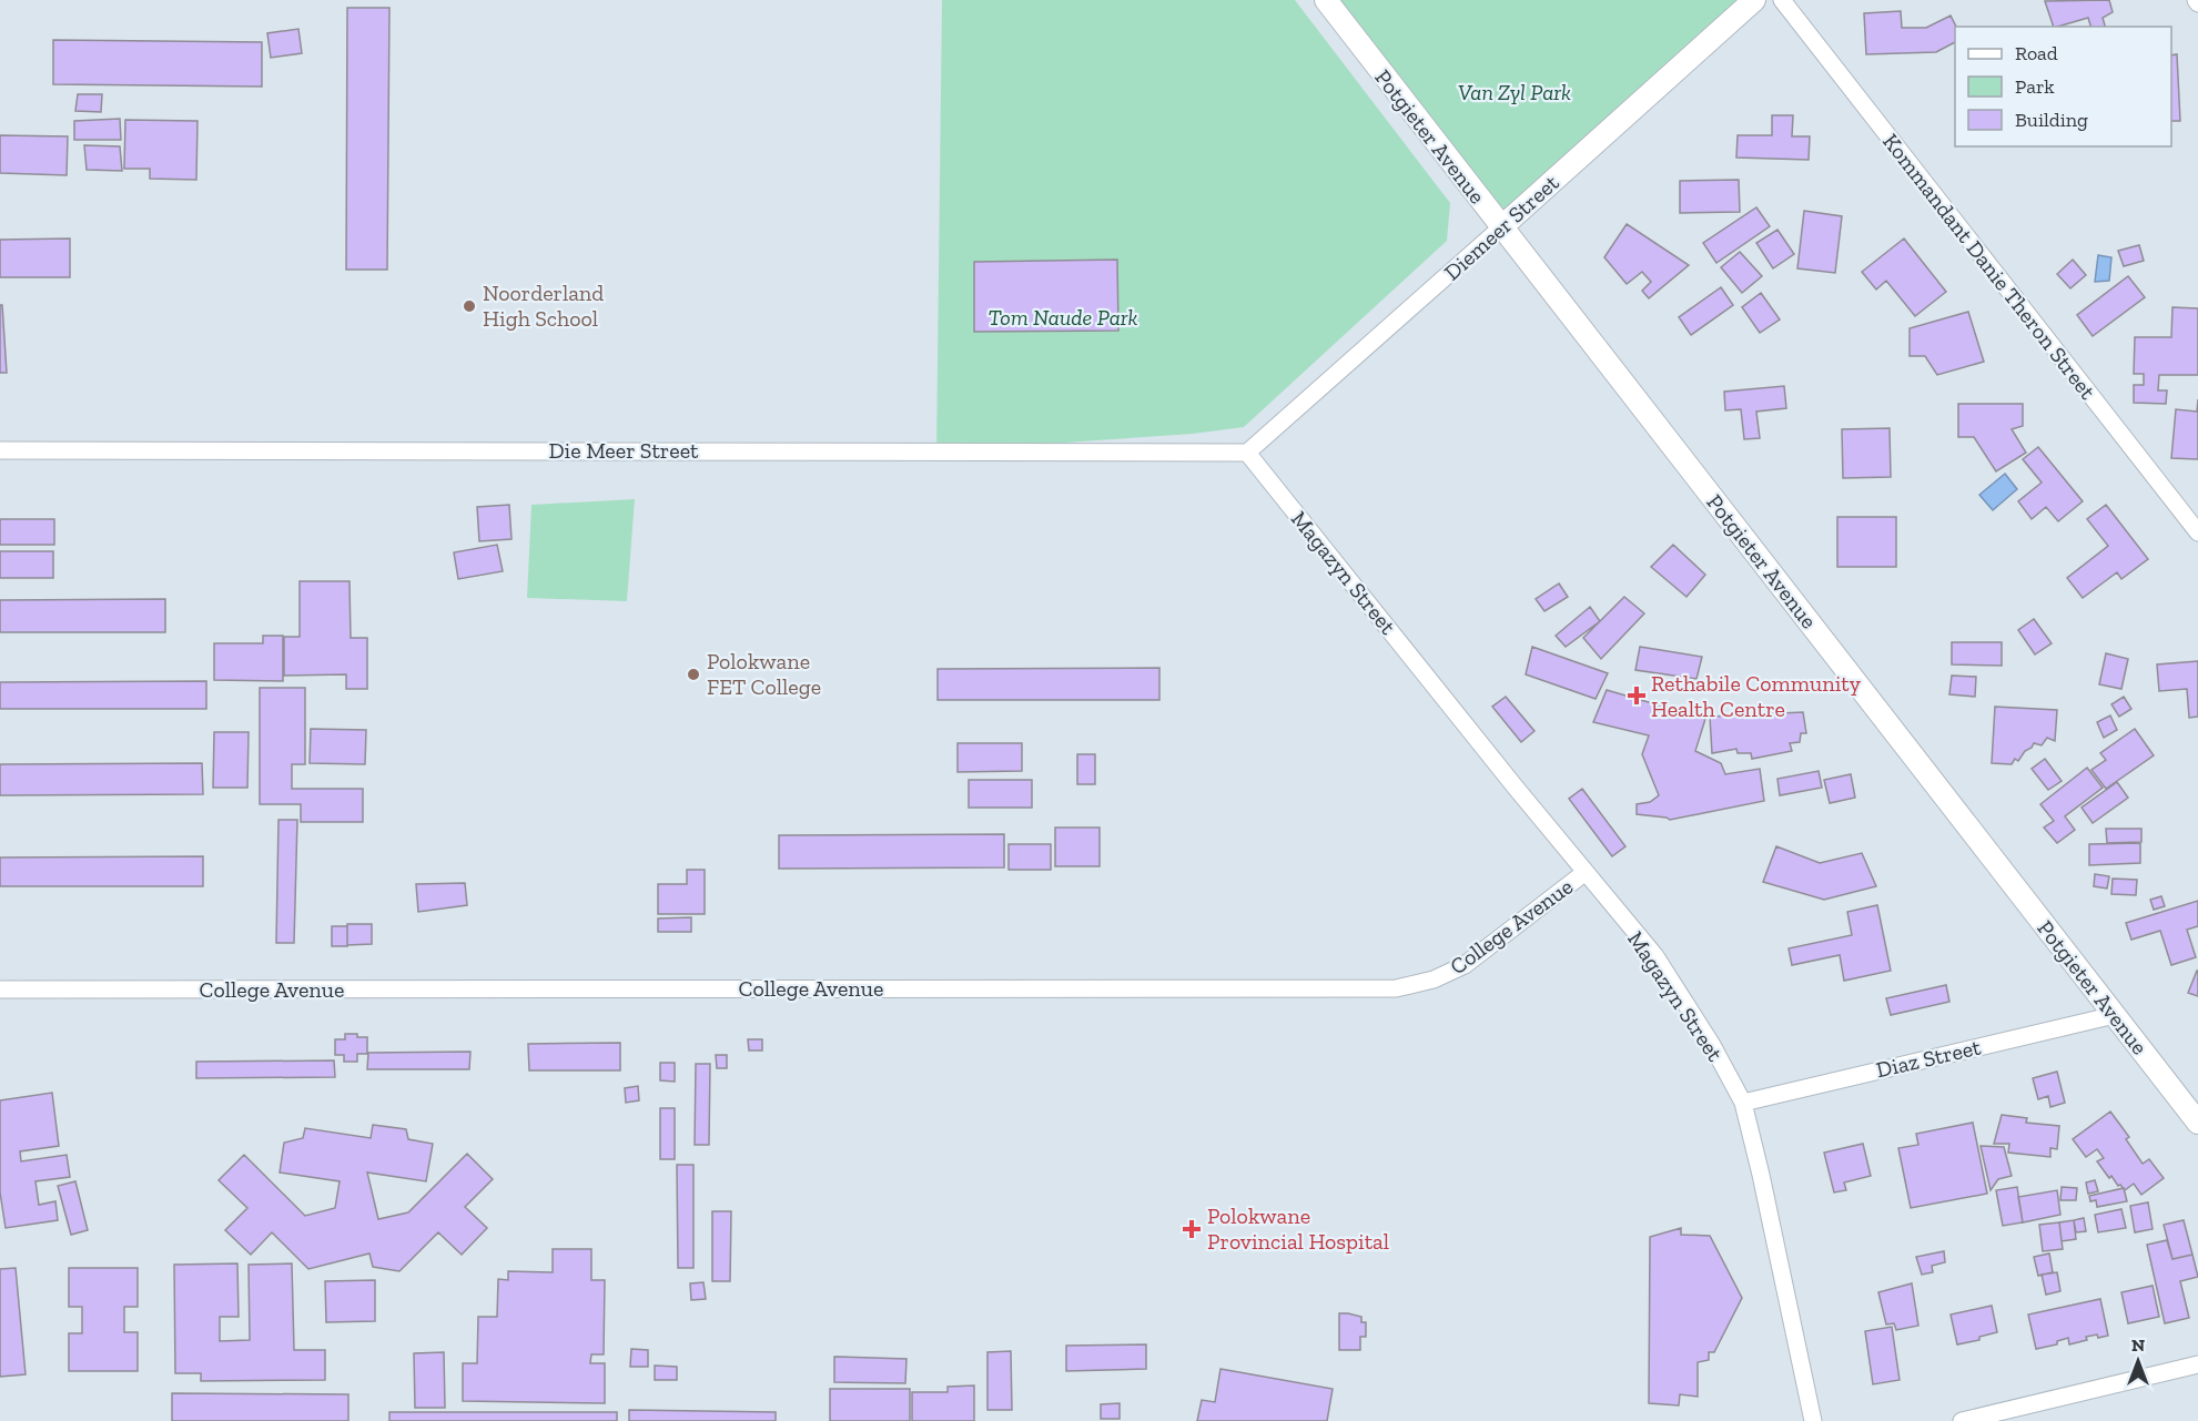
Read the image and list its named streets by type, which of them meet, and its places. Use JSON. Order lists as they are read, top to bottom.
{
  "streets": {
    "street": [
      "Potgieter Avenue",
      "Diemeer Street",
      "Kommandant Danie Theron Street",
      "Die Meer Street",
      "Magazyn Street",
      "College Avenue",
      "Diaz Street"
    ]
  },
  "crossings": [
    ["Potgieter Avenue", "Diemeer Street"],
    ["Potgieter Avenue", "Diaz Street"],
    ["Diemeer Street", "Die Meer Street"],
    ["Diemeer Street", "Magazyn Street"],
    ["Die Meer Street", "Magazyn Street"],
    ["Magazyn Street", "College Avenue"],
    ["Magazyn Street", "Diaz Street"]
  ],
  "parks": ["Van Zyl Park", "Tom Naude Park"],
  "places": {
    "other": ["Noorderland High School", "Polokwane FET College"],
    "health": ["Rethabile Community Health Centre", "Polokwane Provincial Hospital"]
  },
  "legend": ["Road", "Park", "Building"],
  "north": "top"
}
